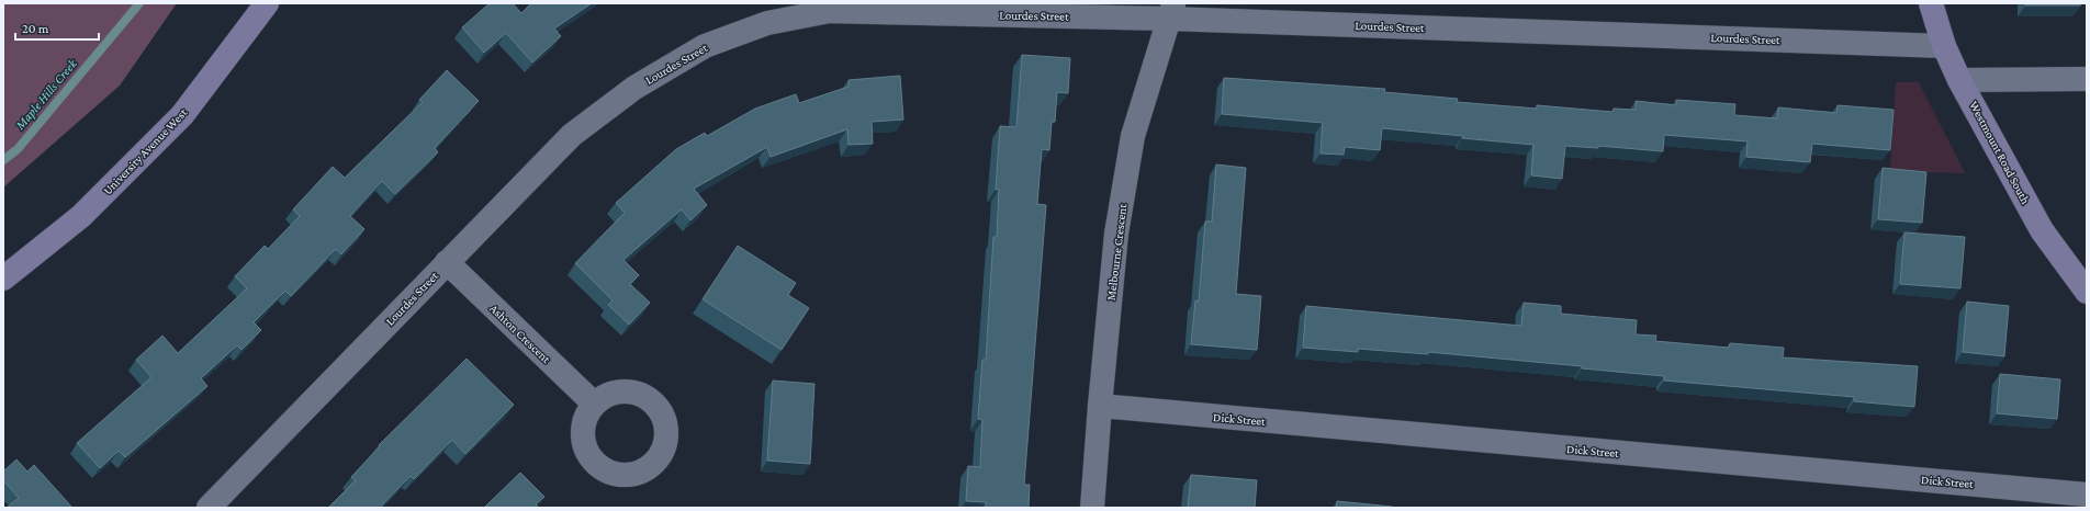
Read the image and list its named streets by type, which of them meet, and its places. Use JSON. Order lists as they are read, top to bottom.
{
  "streets": {
    "main road": ["University Avenue West", "Westmount Road South"],
    "street": [
      "Lourdes Street",
      "Melbourne Crescent",
      "Ashton Crescent",
      "Dick Street"
    ]
  },
  "crossings": [
    ["Lourdes Street", "Westmount Road South"],
    ["Lourdes Street", "Melbourne Crescent"],
    ["Lourdes Street", "Ashton Crescent"],
    ["Melbourne Crescent", "Dick Street"]
  ],
  "water": ["Maple Hills Creek"],
  "scale_bar": "20 m"
}
